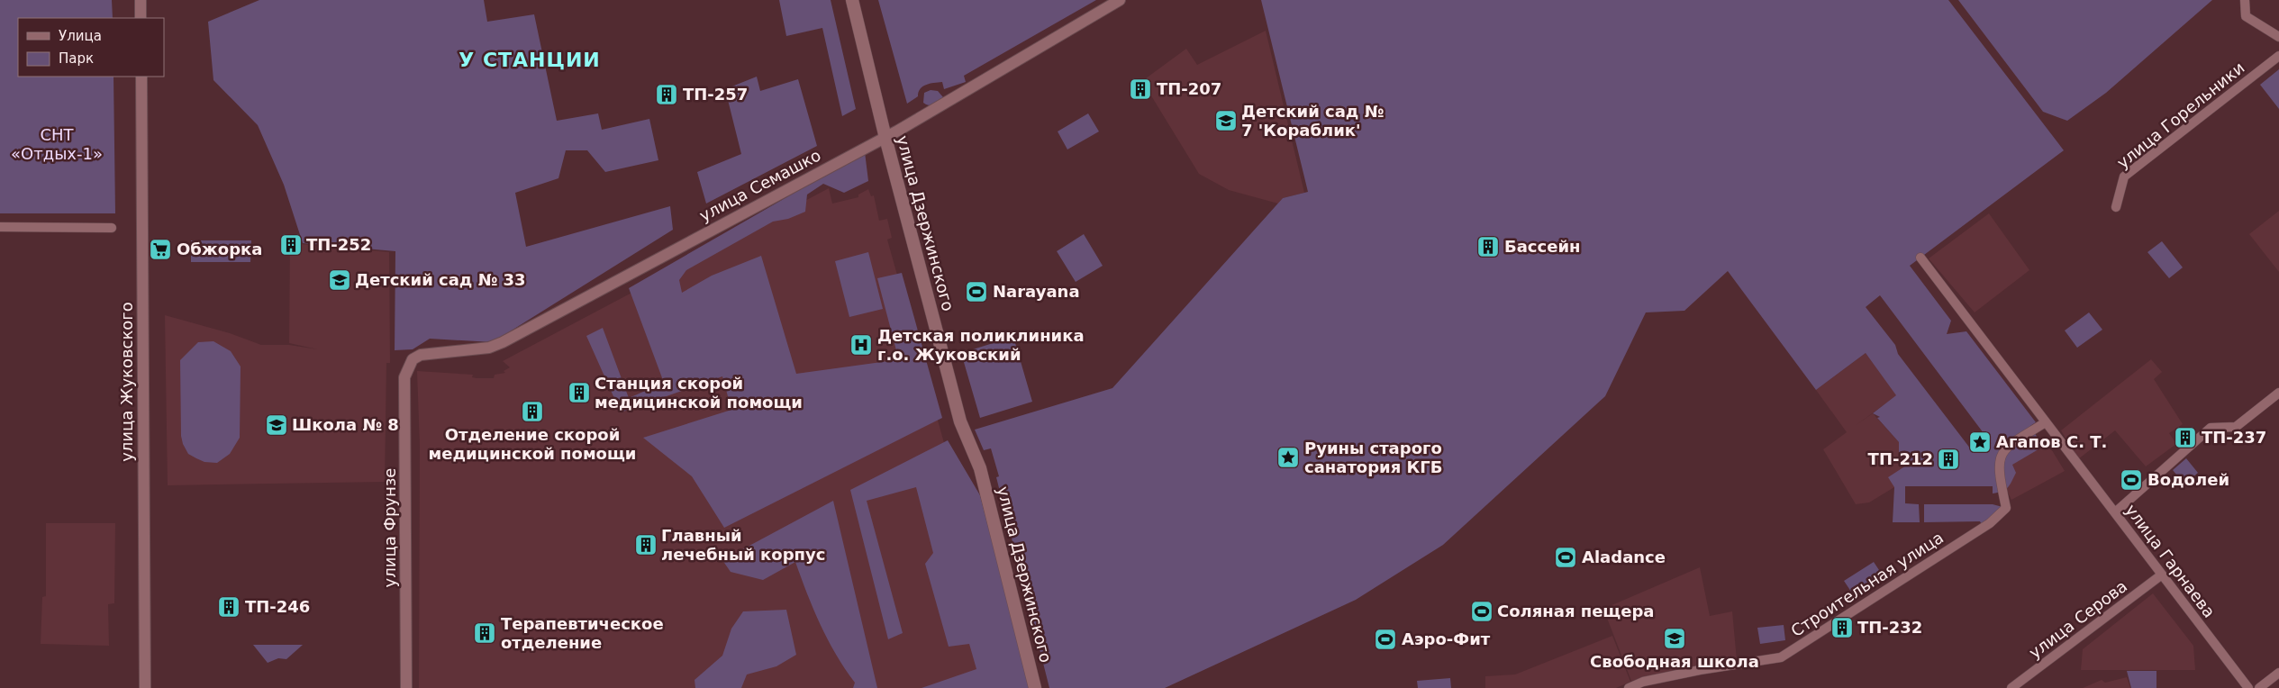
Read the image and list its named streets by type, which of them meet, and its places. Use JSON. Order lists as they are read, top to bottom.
{
  "streets": {
    "main road": ["улица Дзержинского"],
    "street": [
      "улица Горельники",
      "улица Семашко",
      "улица Жуковского",
      "улица Фрунзе",
      "улица Гарнаева",
      "Строительная улица",
      "улица Серова"
    ]
  },
  "crossings": [
    ["улица Семашко", "улица Дзержинского"],
    ["улица Семашко", "улица Фрунзе"],
    ["улица Гарнаева", "Строительная улица"],
    ["улица Гарнаева", "улица Серова"]
  ],
  "districts": ["У СТАНЦИИ"],
  "parks": ["СНТ «Отдых-1»"],
  "places": {
    "building": [
      "ТП-207",
      "ТП-257",
      "ТП-252",
      "Бассейн",
      "Станция скорой медицинской помощи",
      "Отделение скорой медицинской помощи",
      "ТП-237",
      "ТП-212",
      "Главный лечебный корпус",
      "ТП-246",
      "ТП-232",
      "Терапевтическое отделение"
    ],
    "school or university": [
      "Детский сад № 7 'Кораблик'",
      "Детский сад № 33",
      "Школа № 8",
      "Свободная школа"
    ],
    "supermarket": ["Обжорка"],
    "sports": [
      "Narayana",
      "Водолей",
      "Aladance",
      "Соляная пещера",
      "Аэро-Фит"
    ],
    "hospital": ["Детская поликлиника г.о. Жуковский"],
    "place": ["Агапов С. Т.", "Руины старого санатория КГБ"]
  },
  "legend": ["Улица", "Парк"]
}
